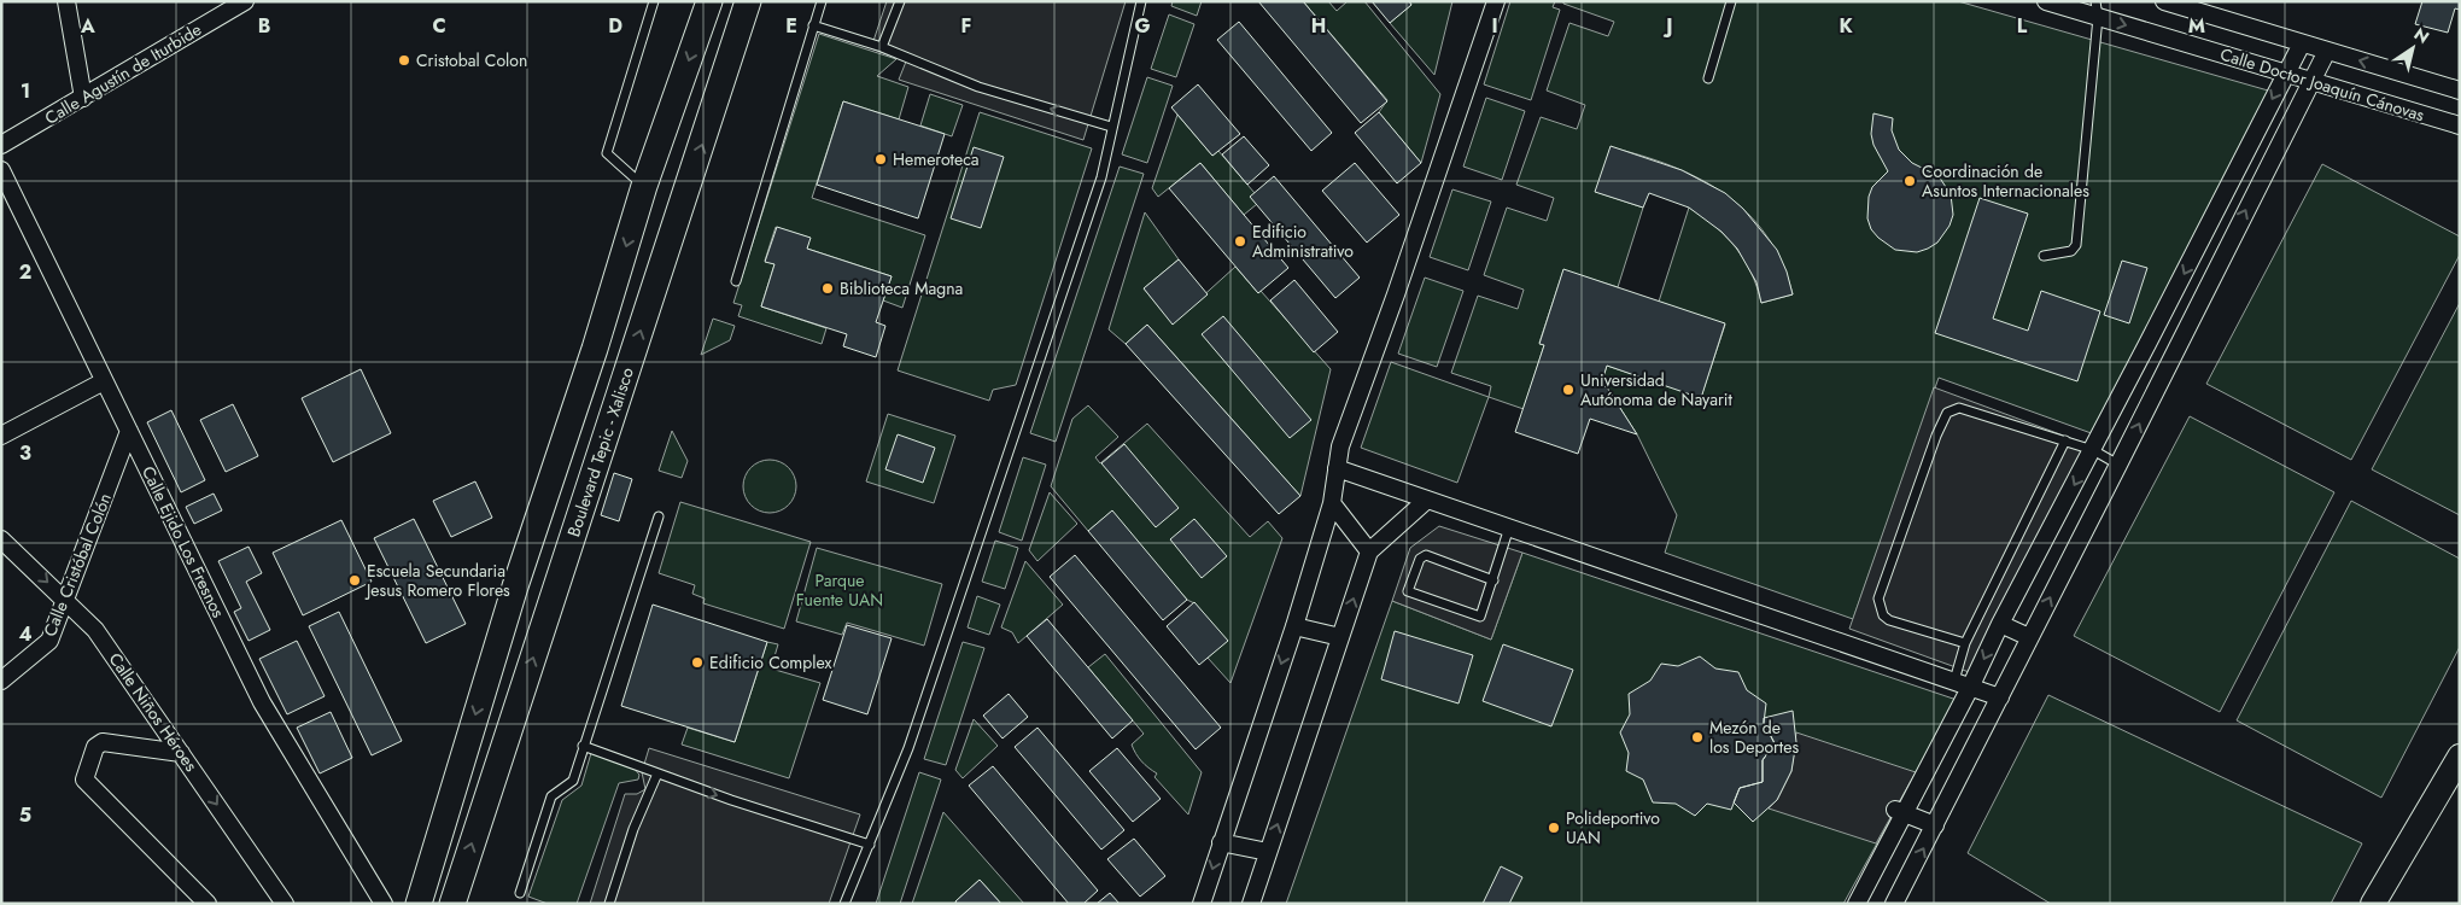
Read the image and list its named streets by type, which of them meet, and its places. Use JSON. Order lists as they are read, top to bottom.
{
  "streets": {
    "main road": ["Boulevard Tepic - Xalisco"],
    "street": [
      "Calle Agustín de Iturbide",
      "Calle Doctor Joaquín Cánovas",
      "Calle Ejido Los Fresnos",
      "Calle Cristóbal Colón",
      "Calle Niños Héroes"
    ]
  },
  "crossings": [
    ["Calle Ejido Los Fresnos", "Calle Cristóbal Colón"],
    ["Calle Cristóbal Colón", "Calle Niños Héroes"]
  ],
  "one_way": ["Calle Niños Héroes"],
  "parks": ["Parque Fuente UAN"],
  "places": [
    "Cristobal Colon",
    "Hemeroteca",
    "Coordinación de Asuntos Internacionales",
    "Edificio Administrativo",
    "Biblioteca Magna",
    "Universidad Autónoma de Nayarit",
    "Escuela Secundaria Jesus Romero Flores",
    "Edificio Complex",
    "Mezón de los Deportes",
    "Polideportivo UAN"
  ],
  "north": "top right",
  "grid": {
    "columns": [
      "A",
      "B",
      "C",
      "D",
      "E",
      "F",
      "G",
      "H",
      "I",
      "J",
      "K",
      "L",
      "M"
    ],
    "rows": [
      "1",
      "2",
      "3",
      "4",
      "5"
    ]
  }
}
